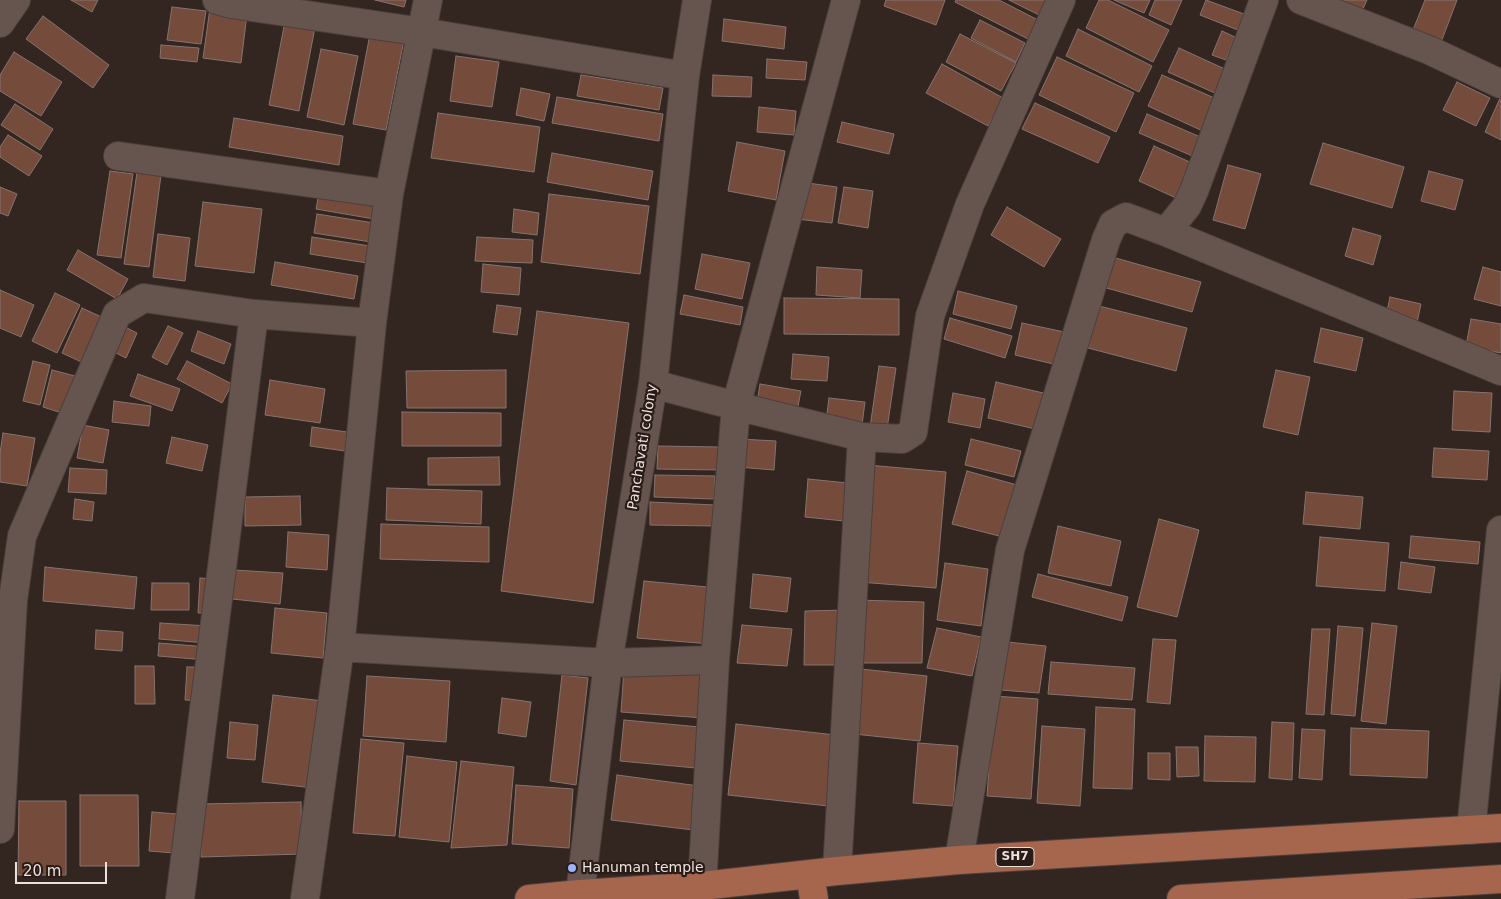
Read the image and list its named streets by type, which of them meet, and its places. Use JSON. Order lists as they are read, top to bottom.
{
  "streets": {
    "main road": ["SH7"],
    "street": ["Panchavati colony"]
  },
  "crossings": [
    ["Panchavati colony", "SH7"]
  ],
  "places": ["Hanuman temple"],
  "scale_bar": "20 m"
}
